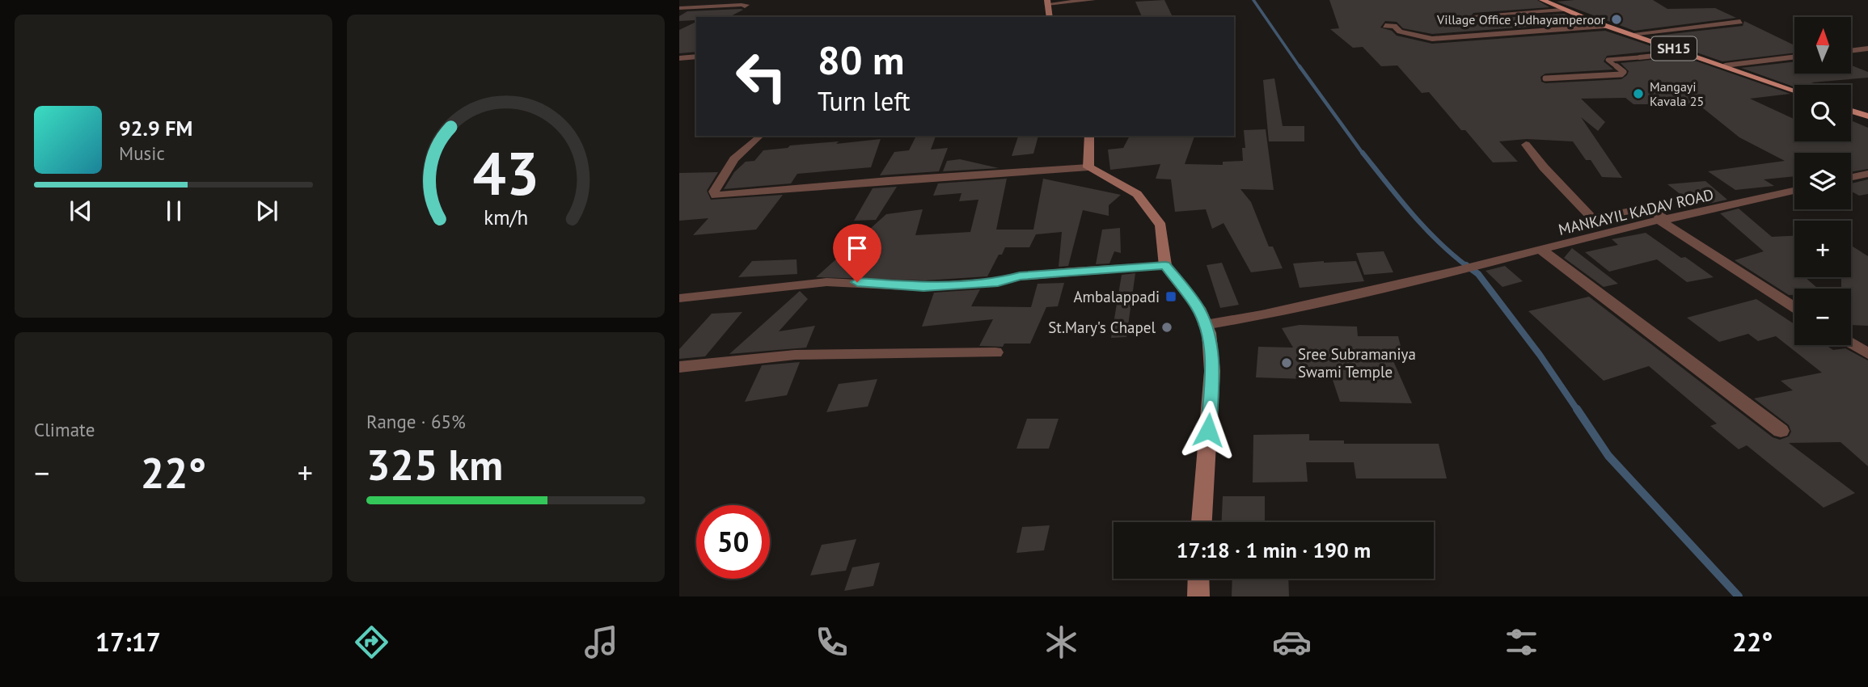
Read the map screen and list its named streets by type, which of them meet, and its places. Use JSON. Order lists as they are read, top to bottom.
{
  "streets": {
    "main road": ["SH15"],
    "street": ["MANKAYIL KADAV ROAD"]
  },
  "places": {
    "other": [
      "Village Office ,Udhayamperoor",
      "Mangayi Kavala 25",
      "St.Mary's Chapel",
      "Sree Subramaniya Swami Temple"
    ],
    "transit": ["Ambalappadi"]
  },
  "north": "top",
  "page": {
    "map_buttons": ["+", "−"],
    "turn": ["80 m", "Turn left"],
    "song": ["92.9 FM", "Music"],
    "tile": [
      "Climate",
      ["Range · 65%", "325 km"]
    ],
    "heat": ["−", "22°", "+"],
    "limit": "50",
    "trip": "17:18 · 1 min · 190 m",
    "tabs": ["17:17", "22°"],
    "gauge": ["43", "km/h"]
  }
}
